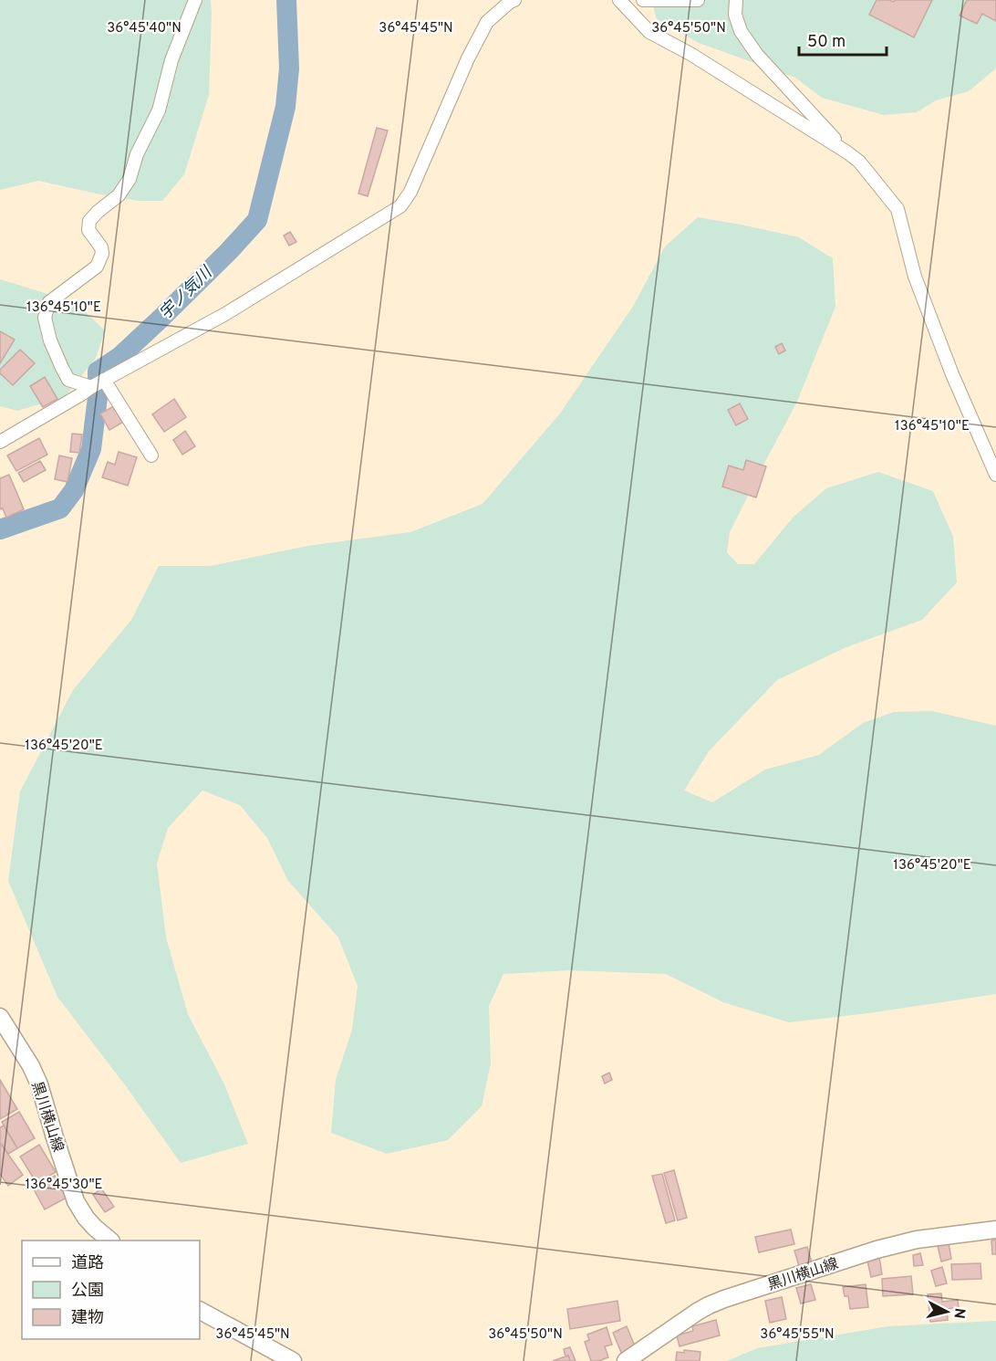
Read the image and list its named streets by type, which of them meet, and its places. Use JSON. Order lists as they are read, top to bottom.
{
  "streets": {
    "main road": ["黒川横山線"]
  },
  "water": ["宇ノ気川"],
  "legend": ["道路", "公園", "建物"],
  "scale_bar": "50 m",
  "north": "right",
  "coordinates": [
    "36°45'40\"N",
    "36°45'45\"N",
    "36°45'50\"N",
    "136°45'10\"E",
    "136°45'20\"E",
    "136°45'30\"E",
    "36°45'55\"N"
  ]
}
